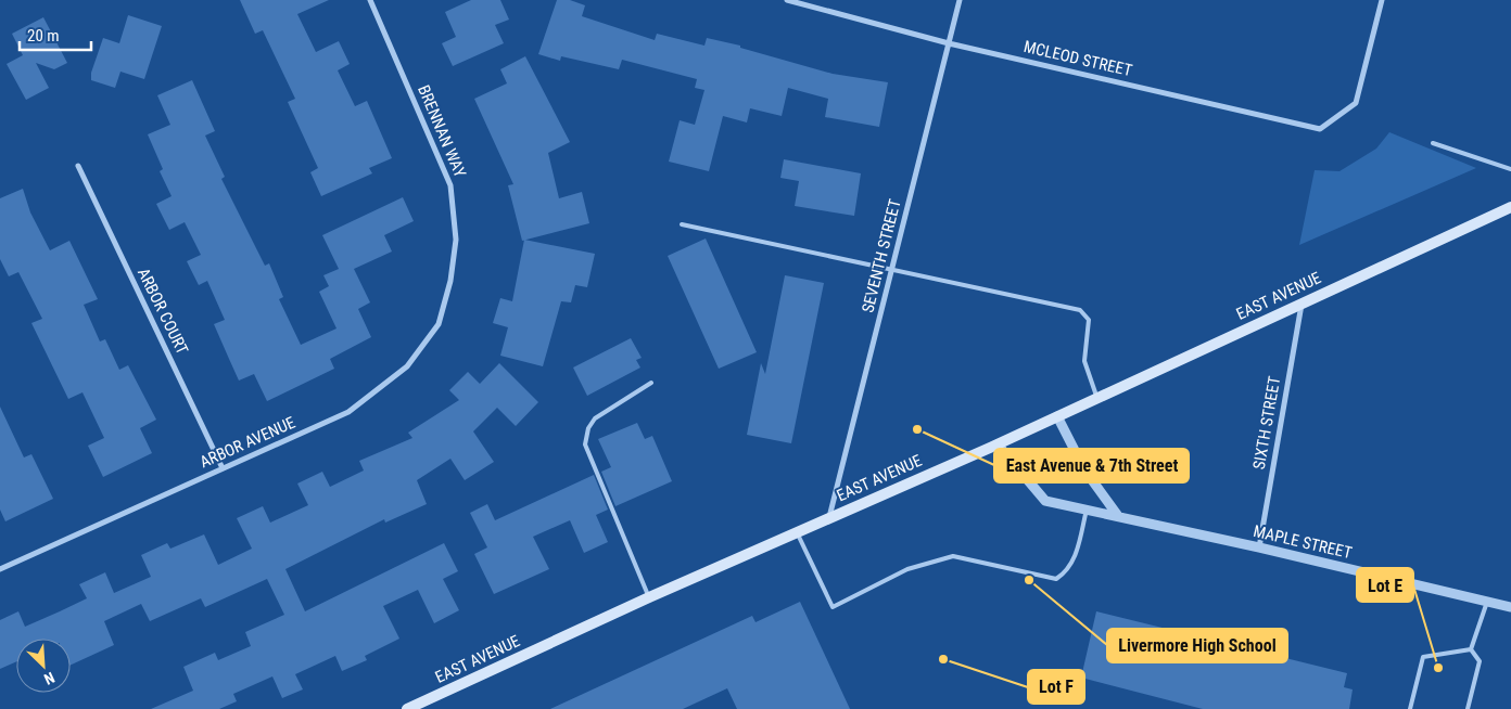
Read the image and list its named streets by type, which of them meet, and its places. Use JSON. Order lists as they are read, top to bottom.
{
  "streets": {
    "main road": ["EAST AVENUE"],
    "street": [
      "MCLEOD STREET",
      "BRENNAN WAY",
      "SEVENTH STREET",
      "ARBOR COURT",
      "SIXTH STREET",
      "ARBOR AVENUE",
      "MAPLE STREET"
    ]
  },
  "crossings": [
    ["MCLEOD STREET", "SEVENTH STREET"],
    ["BRENNAN WAY", "ARBOR AVENUE"],
    ["SEVENTH STREET", "EAST AVENUE"],
    ["EAST AVENUE", "SIXTH STREET"],
    ["EAST AVENUE", "MAPLE STREET"],
    ["ARBOR COURT", "ARBOR AVENUE"],
    ["SIXTH STREET", "MAPLE STREET"]
  ],
  "places": [
    "East Avenue & 7th Street",
    "Livermore High School",
    "Lot F",
    "Lot E"
  ],
  "scale_bar": "20 m",
  "north": "bottom right"
}
